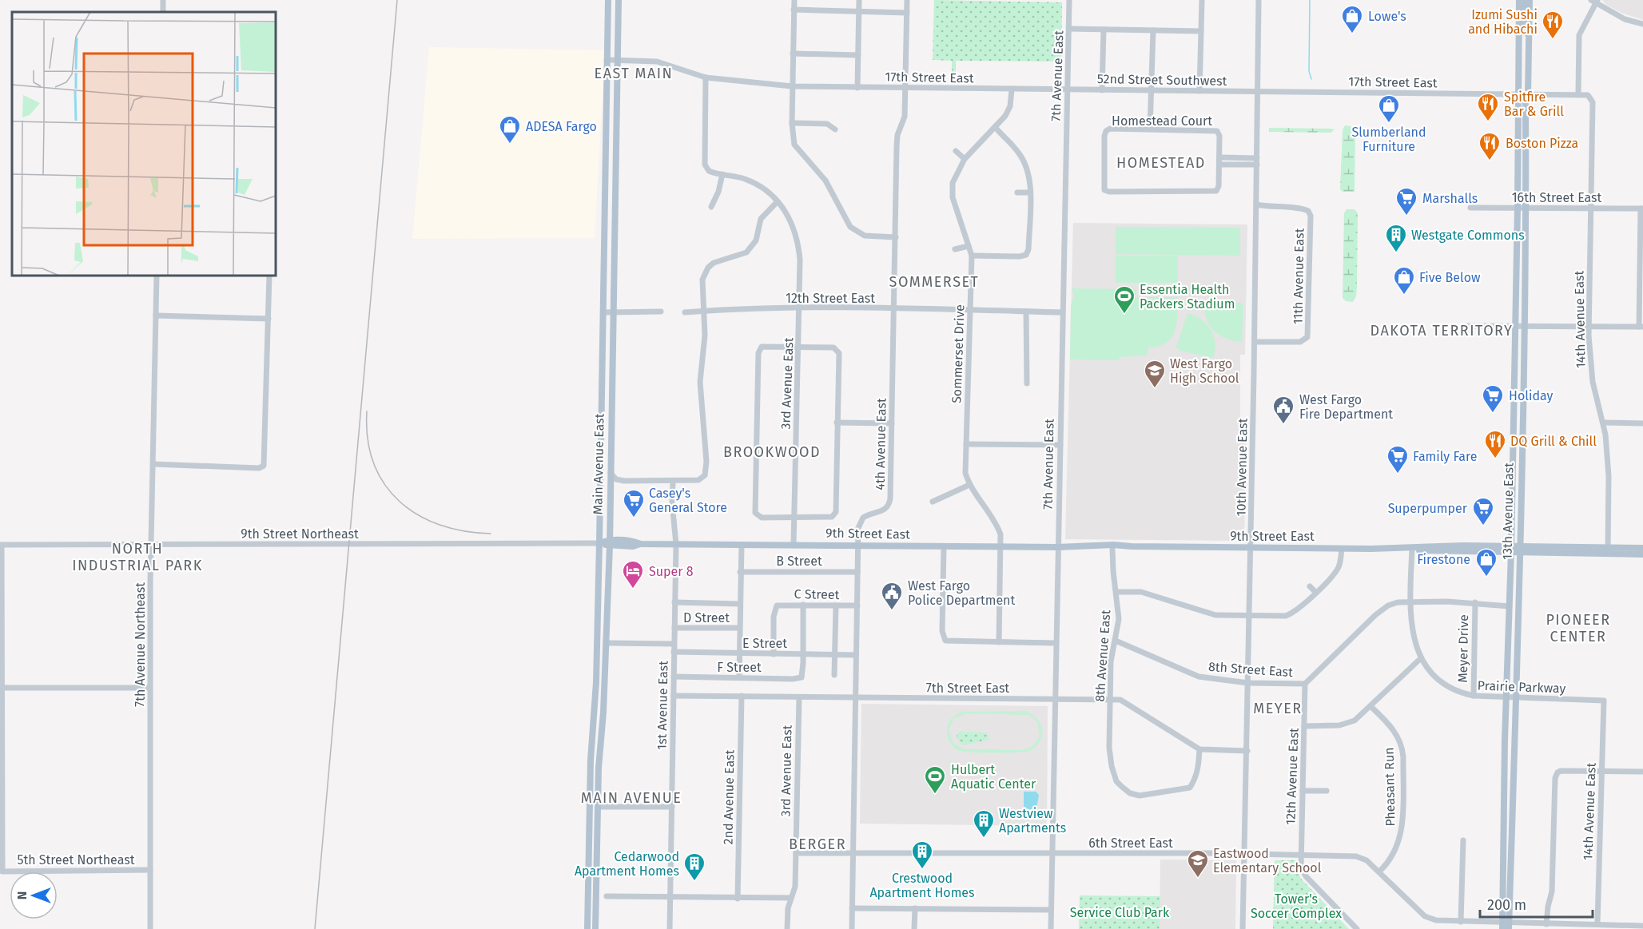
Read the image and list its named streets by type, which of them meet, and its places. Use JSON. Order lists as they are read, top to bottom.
{
  "streets": {
    "main road": ["Main Avenue East", "13th Avenue East", "9th Street East"],
    "street": [
      "7th Avenue East",
      "17th Street East",
      "52nd Street Southwest",
      "Homestead Court",
      "16th Street East",
      "11th Avenue East",
      "12th Street East",
      "14th Avenue East",
      "Sommerset Drive",
      "3rd Avenue East",
      "4th Avenue East",
      "10th Avenue East",
      "9th Street Northeast",
      "B Street",
      "C Street",
      "D Street",
      "E Street",
      "7th Avenue Northeast",
      "Meyer Drive",
      "8th Avenue East",
      "F Street",
      "8th Street East",
      "Prairie Parkway",
      "7th Street East",
      "1st Avenue East",
      "12th Avenue East",
      "Pheasant Run",
      "2nd Avenue East",
      "6th Street East",
      "5th Street Northeast"
    ]
  },
  "crossings": [
    ["7th Avenue East", "17th Street East"],
    ["7th Avenue East", "52nd Street Southwest"],
    ["7th Avenue East", "12th Street East"],
    ["7th Avenue East", "9th Street East"],
    ["7th Avenue East", "7th Street East"],
    ["7th Avenue East", "6th Street East"],
    ["17th Street East", "52nd Street Southwest"],
    ["17th Street East", "14th Avenue East"],
    ["17th Street East", "Sommerset Drive"],
    ["17th Street East", "4th Avenue East"],
    ["17th Street East", "Main Avenue East"],
    ["17th Street East", "10th Avenue East"],
    ["17th Street East", "13th Avenue East"],
    ["52nd Street Southwest", "10th Avenue East"],
    ["16th Street East", "14th Avenue East"],
    ["16th Street East", "13th Avenue East"],
    ["11th Avenue East", "10th Avenue East"],
    ["12th Street East", "Sommerset Drive"],
    ["12th Street East", "3rd Avenue East"],
    ["12th Street East", "4th Avenue East"],
    ["14th Avenue East", "9th Street East"],
    ["14th Avenue East", "Prairie Parkway"],
    ["14th Avenue East", "6th Street East"],
    ["Sommerset Drive", "9th Street East"],
    ["3rd Avenue East", "9th Street East"],
    ["3rd Avenue East", "7th Street East"],
    ["3rd Avenue East", "6th Street East"],
    ["4th Avenue East", "9th Street East"],
    ["4th Avenue East", "B Street"],
    ["4th Avenue East", "C Street"],
    ["4th Avenue East", "E Street"],
    ["4th Avenue East", "7th Street East"],
    ["4th Avenue East", "6th Street East"],
    ["Main Avenue East", "9th Street Northeast"],
    ["Main Avenue East", "9th Street East"],
    ["10th Avenue East", "9th Street East"],
    ["10th Avenue East", "8th Street East"],
    ["10th Avenue East", "6th Street East"],
    ["13th Avenue East", "9th Street East"],
    ["13th Avenue East", "Prairie Parkway"],
    ["13th Avenue East", "6th Street East"],
    ["9th Street Northeast", "9th Street East"],
    ["9th Street Northeast", "7th Avenue Northeast"],
    ["9th Street East", "8th Avenue East"],
    ["9th Street East", "Prairie Parkway"],
    ["9th Street East", "1st Avenue East"],
    ["C Street", "E Street"],
    ["D Street", "1st Avenue East"],
    ["E Street", "F Street"],
    ["E Street", "1st Avenue East"],
    ["7th Avenue Northeast", "5th Street Northeast"],
    ["Meyer Drive", "Prairie Parkway"],
    ["8th Avenue East", "8th Street East"],
    ["8th Avenue East", "7th Street East"],
    ["F Street", "1st Avenue East"],
    ["8th Street East", "12th Avenue East"],
    ["7th Street East", "1st Avenue East"],
    ["7th Street East", "2nd Avenue East"],
    ["12th Avenue East", "6th Street East"],
    ["Pheasant Run", "6th Street East"]
  ],
  "districts": [
    "EAST MAIN",
    "HOMESTEAD",
    "SOMMERSET",
    "DAKOTA TERRITORY",
    "BROOKWOOD",
    "NORTH INDUSTRIAL PARK",
    "PIONEER CENTER",
    "MEYER",
    "MAIN AVENUE",
    "BERGER"
  ],
  "parks": ["Tower's Soccer Complex", "Service Club Park"],
  "places": {
    "shop": [
      "Lowe's",
      "Slumberland Furniture",
      "ADESA Fargo",
      "Five Below",
      "Firestone"
    ],
    "restaurant": [
      "Izumi Sushi and Hibachi",
      "Spitfire Bar & Grill",
      "Boston Pizza",
      "DQ Grill & Chill"
    ],
    "supermarket": [
      "Marshalls",
      "Holiday",
      "Family Fare",
      "Casey's General Store",
      "Superpumper"
    ],
    "building": [
      "Westgate Commons",
      "Westview Apartments",
      "Crestwood Apartment Homes",
      "Cedarwood Apartment Homes"
    ],
    "sports": ["Essentia Health Packers Stadium", "Hulbert Aquatic Center"],
    "school or university": ["West Fargo High School", "Eastwood Elementary School"],
    "public building": ["West Fargo Fire Department", "West Fargo Police Department"],
    "hotel": ["Super 8"]
  },
  "scale_bar": "200 m",
  "north": "left"
}
